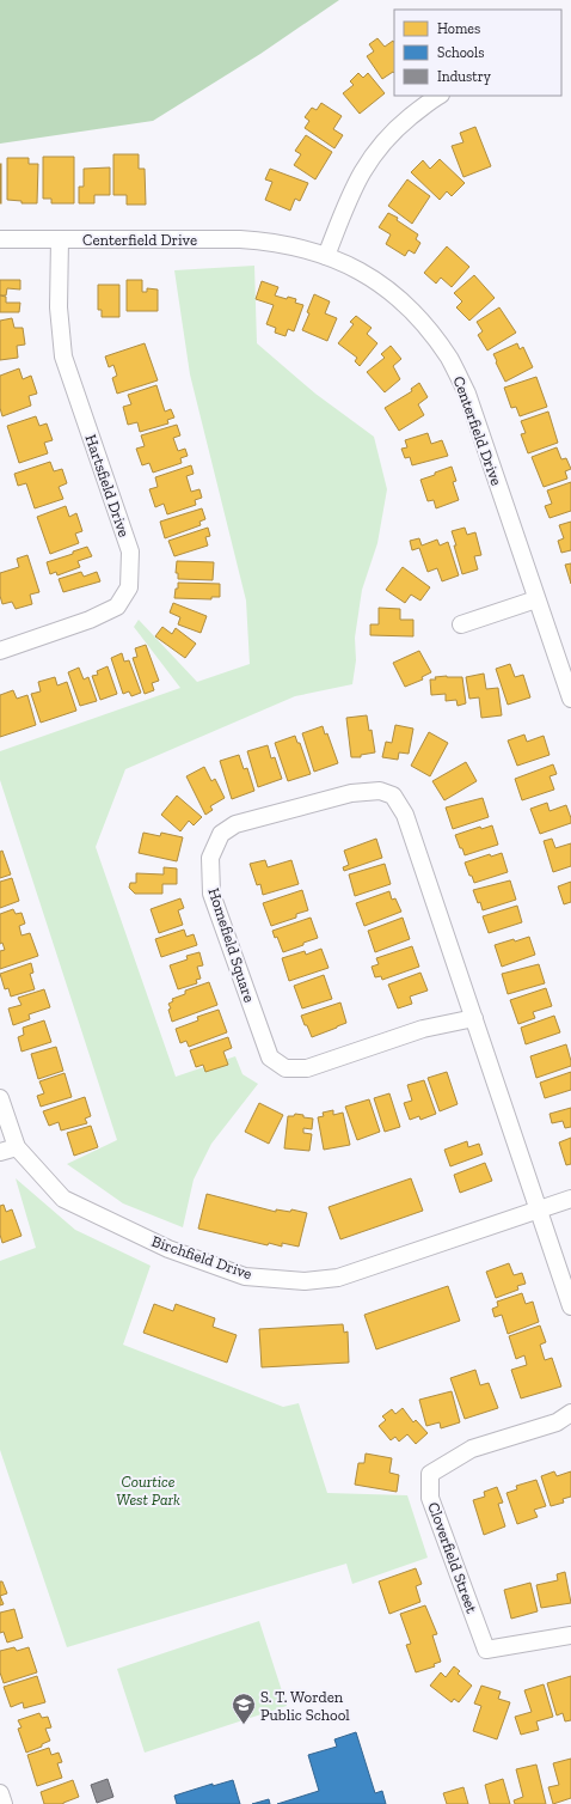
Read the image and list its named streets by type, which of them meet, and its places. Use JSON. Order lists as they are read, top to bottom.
{
  "streets": {
    "street": [
      "Centerfield Drive",
      "Hartsfield Drive",
      "Homefield Square",
      "Birchfield Drive",
      "Cloverfield Street"
    ]
  },
  "crossings": [
    ["Centerfield Drive", "Hartsfield Drive"],
    ["Homefield Square", "Birchfield Drive"]
  ],
  "parks": ["Courtice West Park"],
  "places": {
    "school or university": ["S. T. Worden Public School"]
  },
  "legend": ["Homes", "Schools", "Industry"]
}
